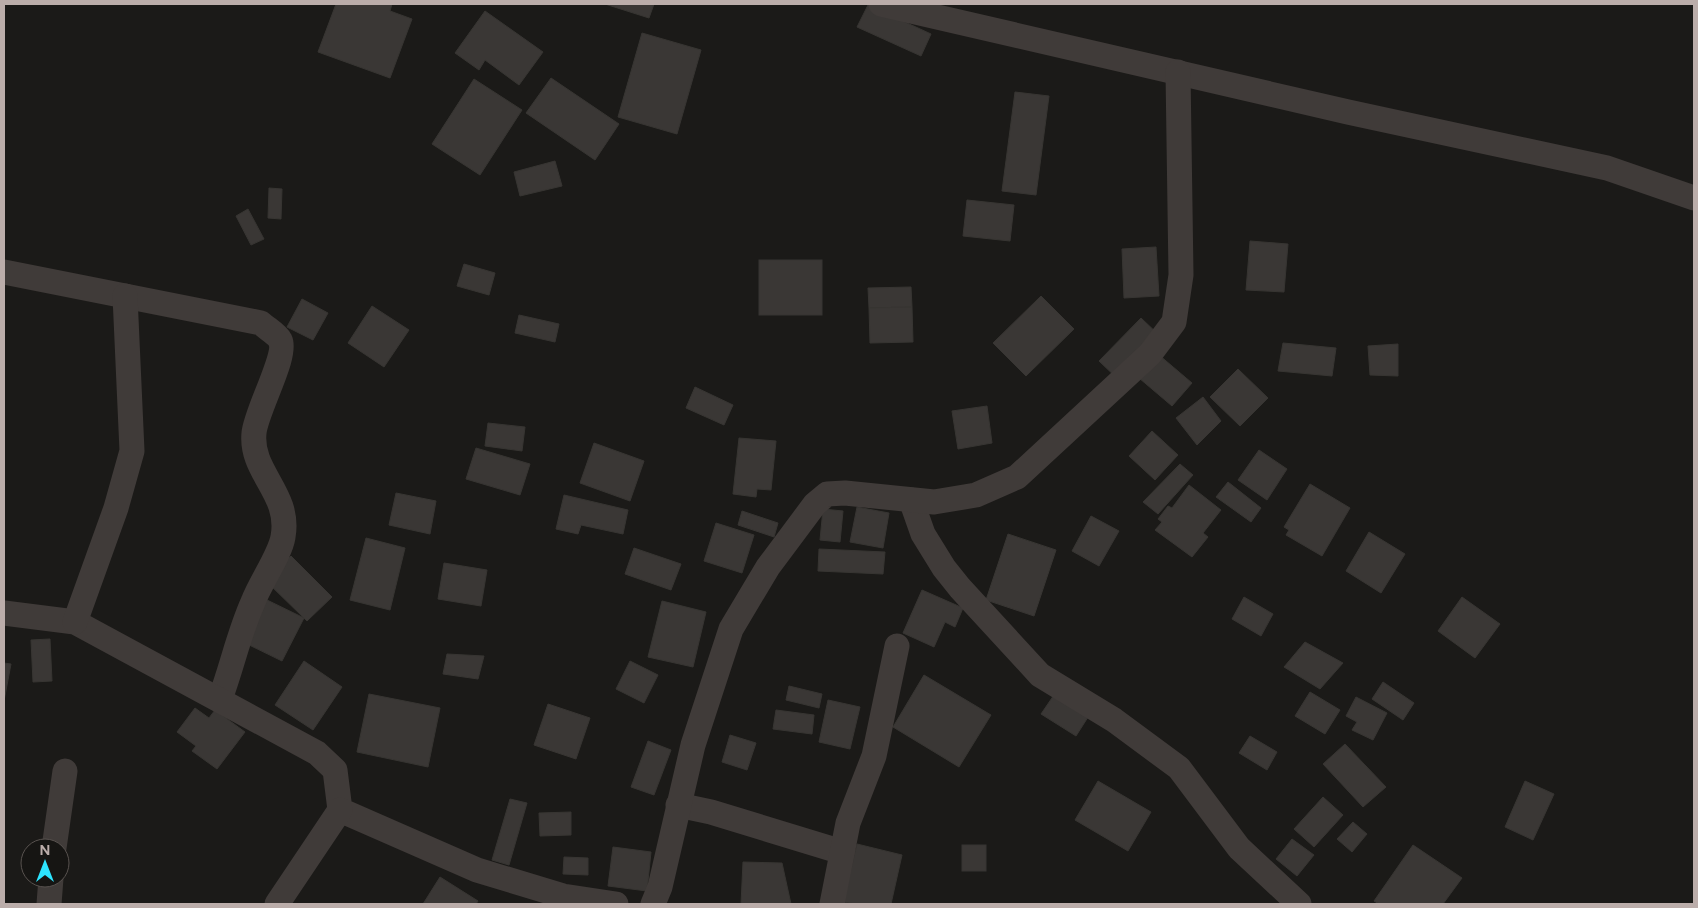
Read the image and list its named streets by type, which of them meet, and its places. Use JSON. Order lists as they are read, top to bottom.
{
  "north": "top"
}
